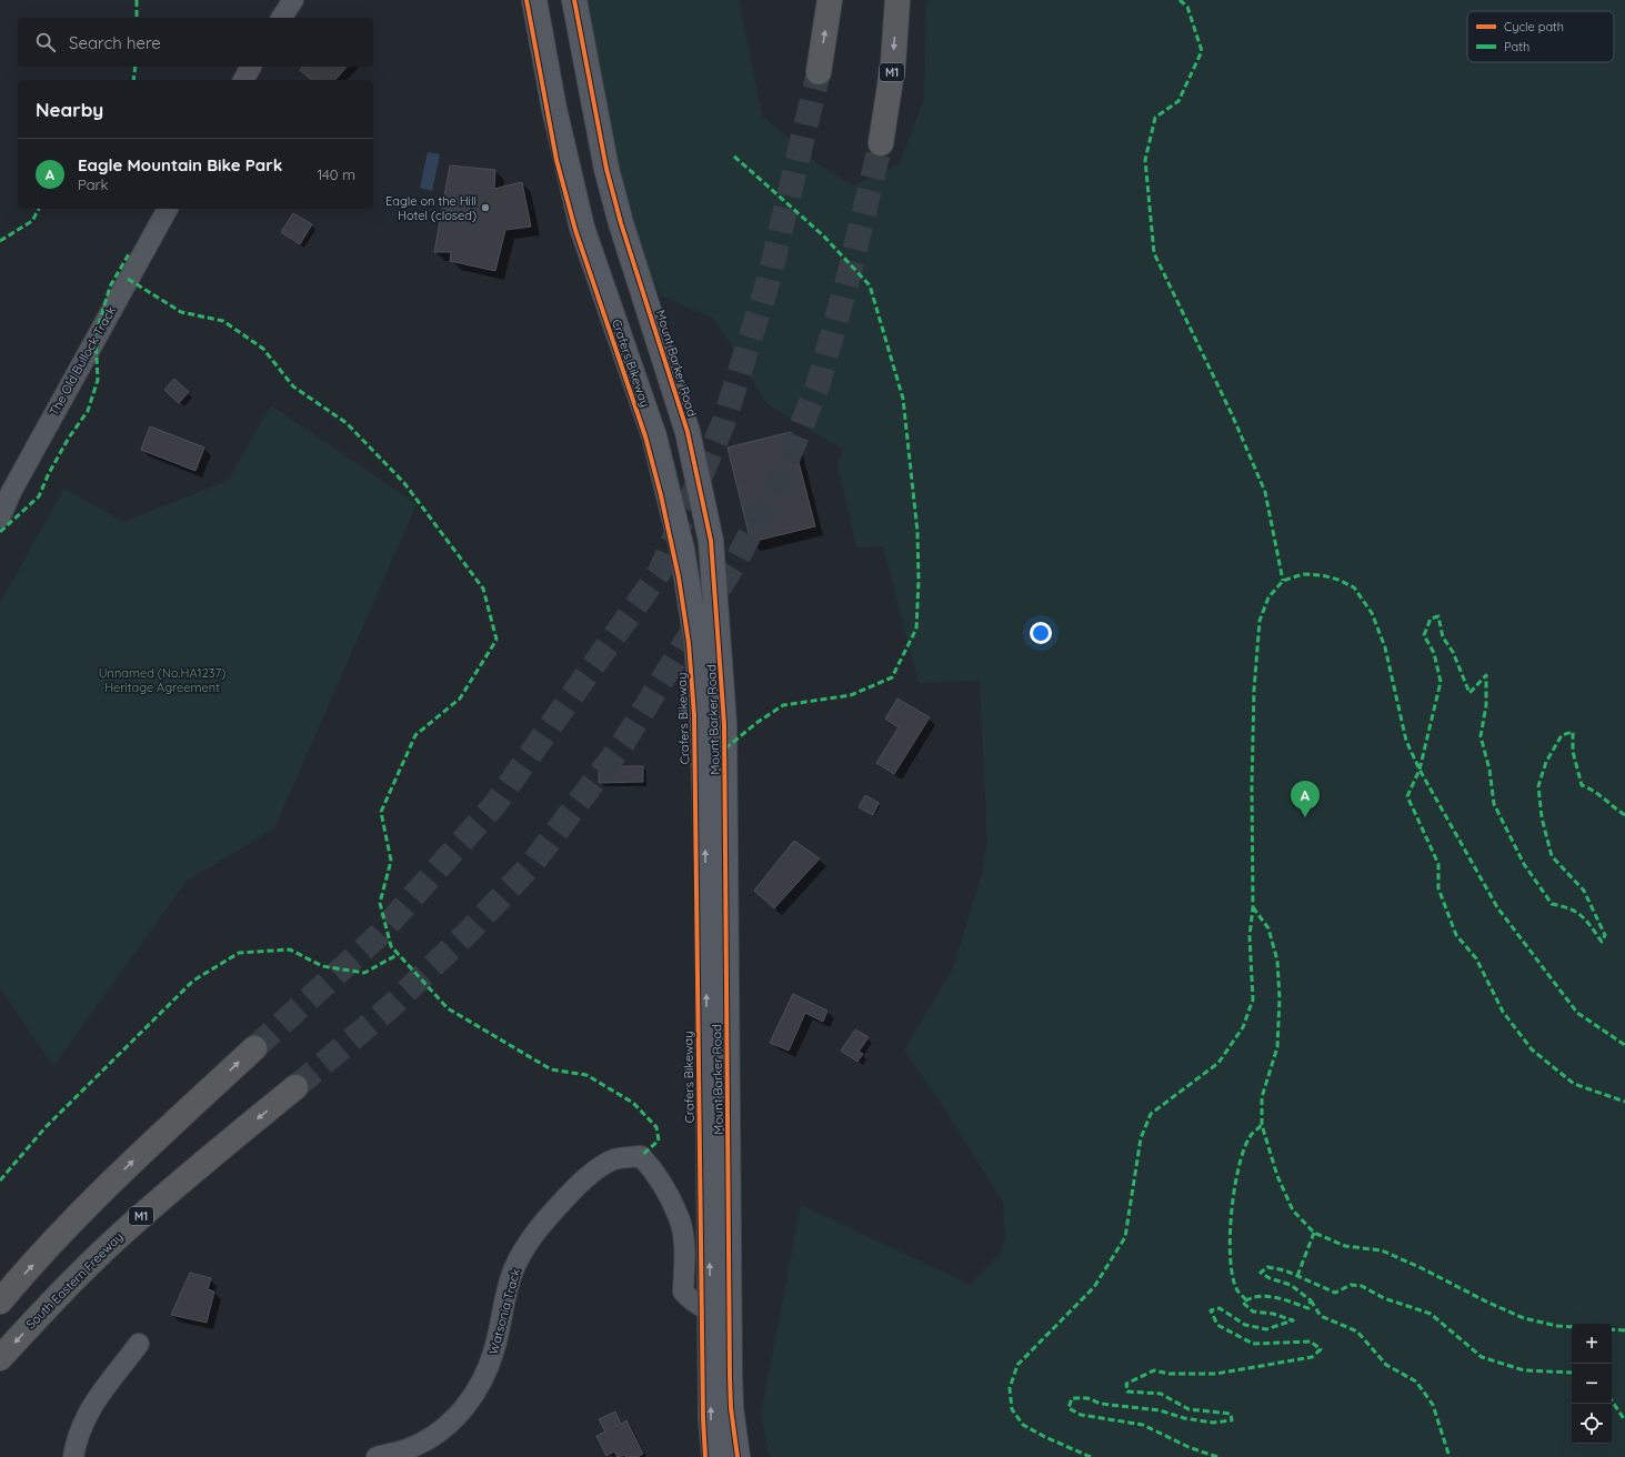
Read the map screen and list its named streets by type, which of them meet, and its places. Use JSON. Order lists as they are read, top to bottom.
{
  "streets": {
    "highway": ["M1", "South Eastern Freeway"],
    "main road": ["Mount Barker Road"],
    "street": ["The Old Bullock Track", "Watsonia Track"],
    "cycle path": ["Crafers Bikeway"]
  },
  "crossings": [
    ["Mount Barker Road", "Watsonia Track"]
  ],
  "parks": ["Unnamed (No.HA1237) Heritage Agreement"],
  "places": ["Eagle on the Hill Hotel (closed)"],
  "legend": ["Cycle path", "Path"],
  "page": {
    "search": "Search here",
    "heading": "Nearby",
    "list": [
      {
        "mark": "A",
        "name": "Eagle Mountain Bike Park",
        "note": "Park",
        "value": "140 m"
      }
    ],
    "pins": "A",
    "map_buttons": ["+", "−"]
  }
}
